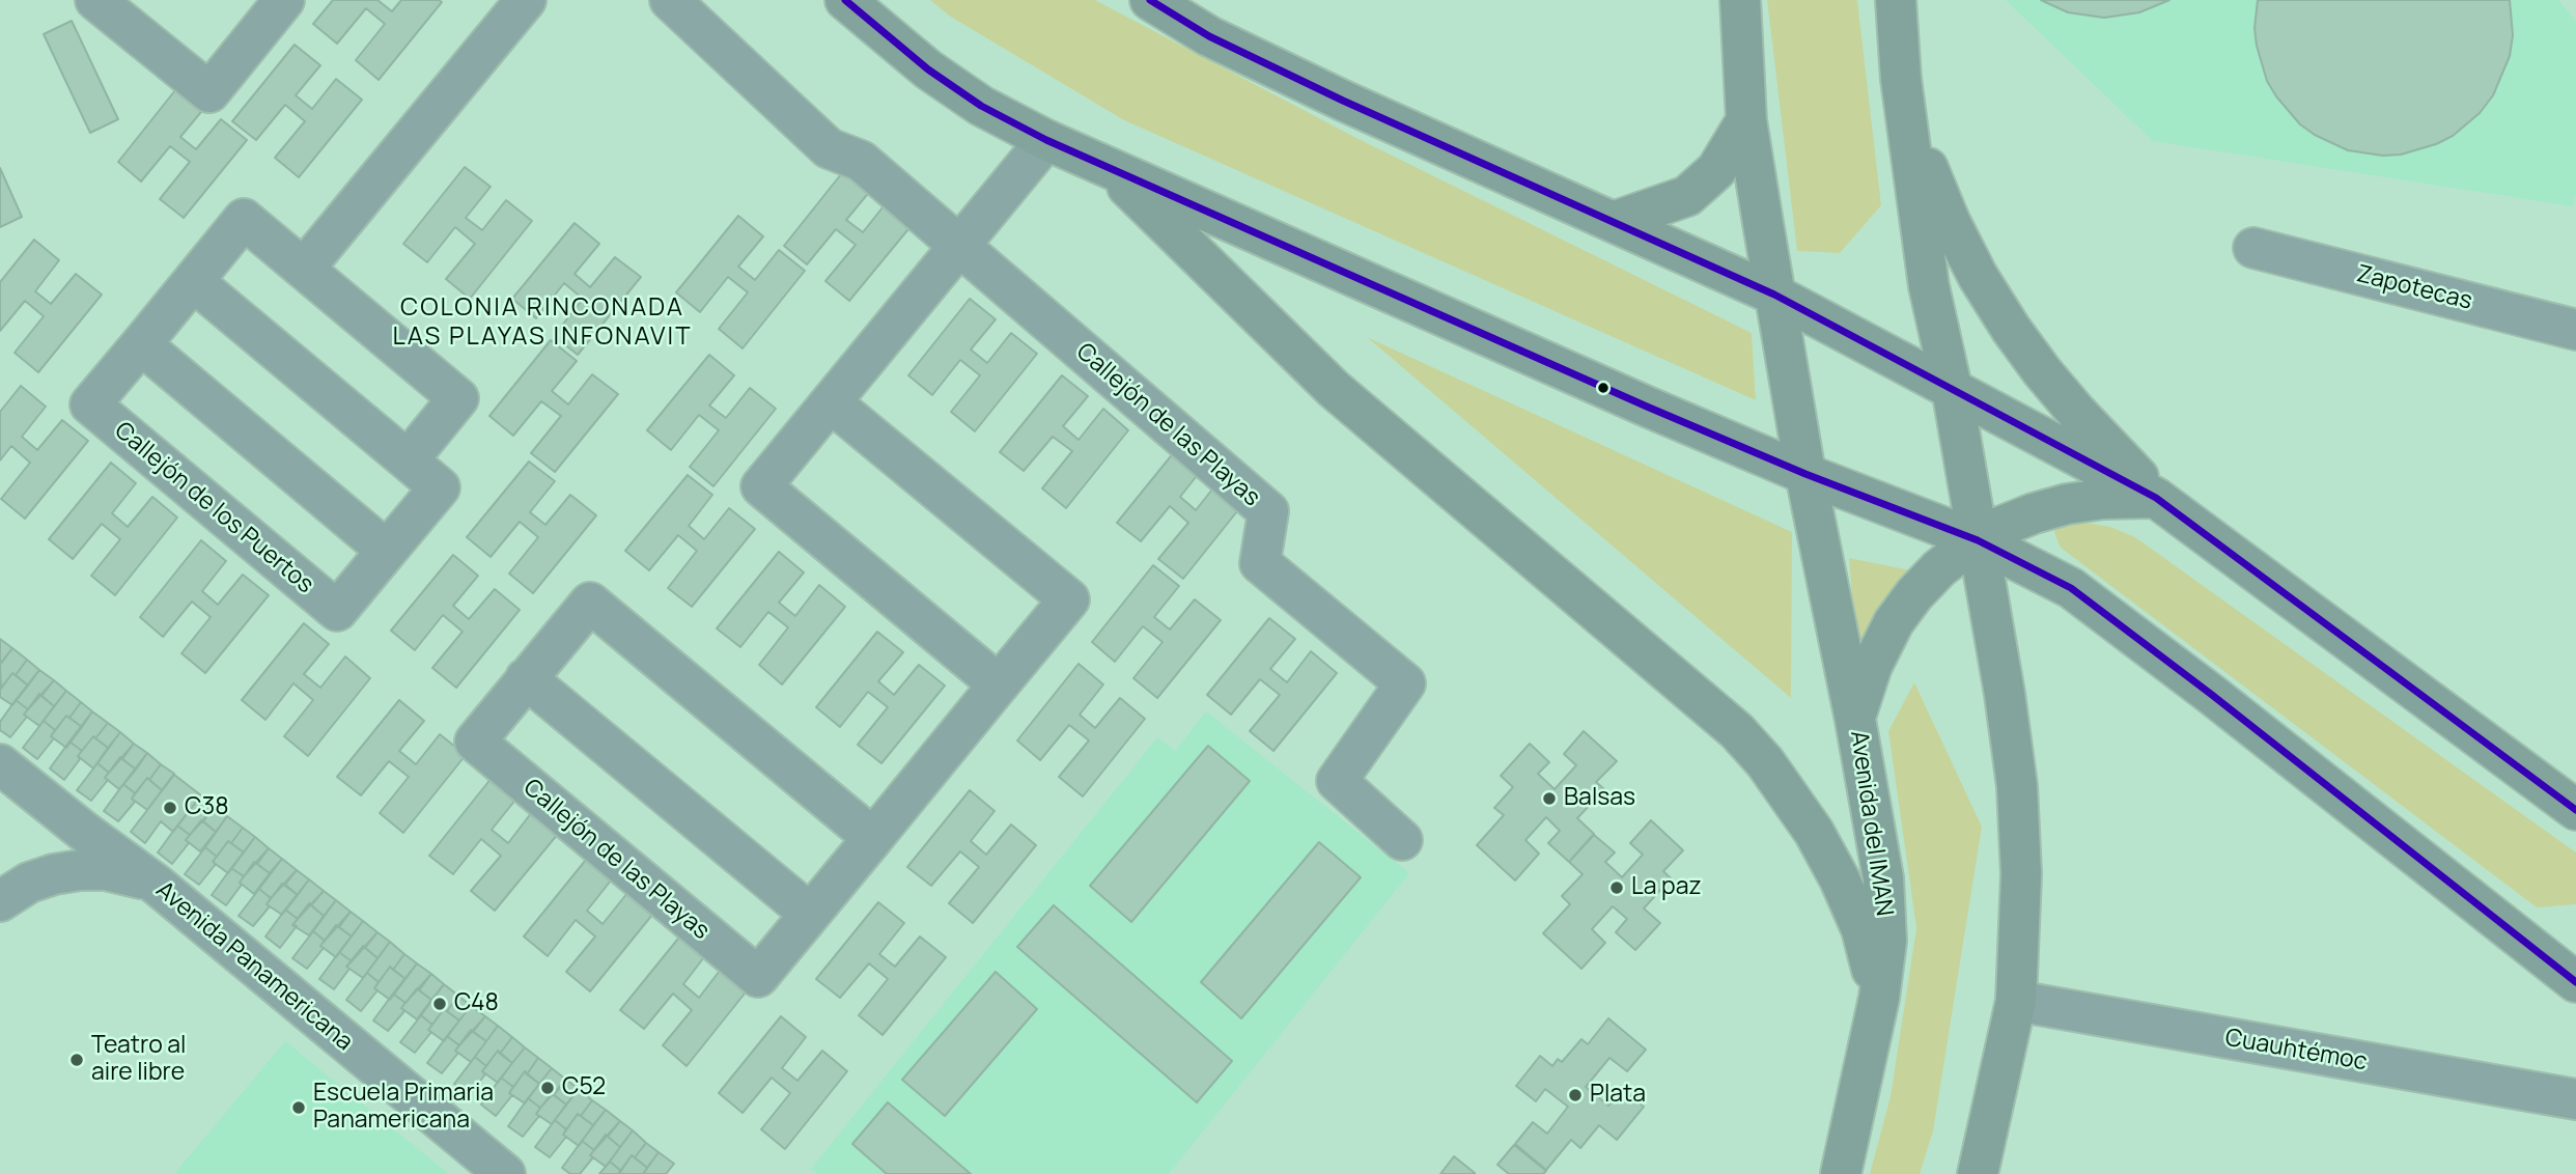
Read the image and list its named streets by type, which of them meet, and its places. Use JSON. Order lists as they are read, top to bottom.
{
  "streets": {
    "main road": ["Avenida del IMAN"],
    "street": [
      "Zapotecas",
      "Callejón de las Playas",
      "Callejón de los Puertos",
      "Avenida Panamericana",
      "Cuauhtémoc"
    ]
  },
  "districts": ["COLONIA RINCONADA LAS PLAYAS INFONAVIT"],
  "places": [
    "Balsas",
    "C38",
    "La paz",
    "C48",
    "Teatro al aire libre",
    "C52",
    "Plata",
    "Escuela Primaria Panamericana"
  ]
}
